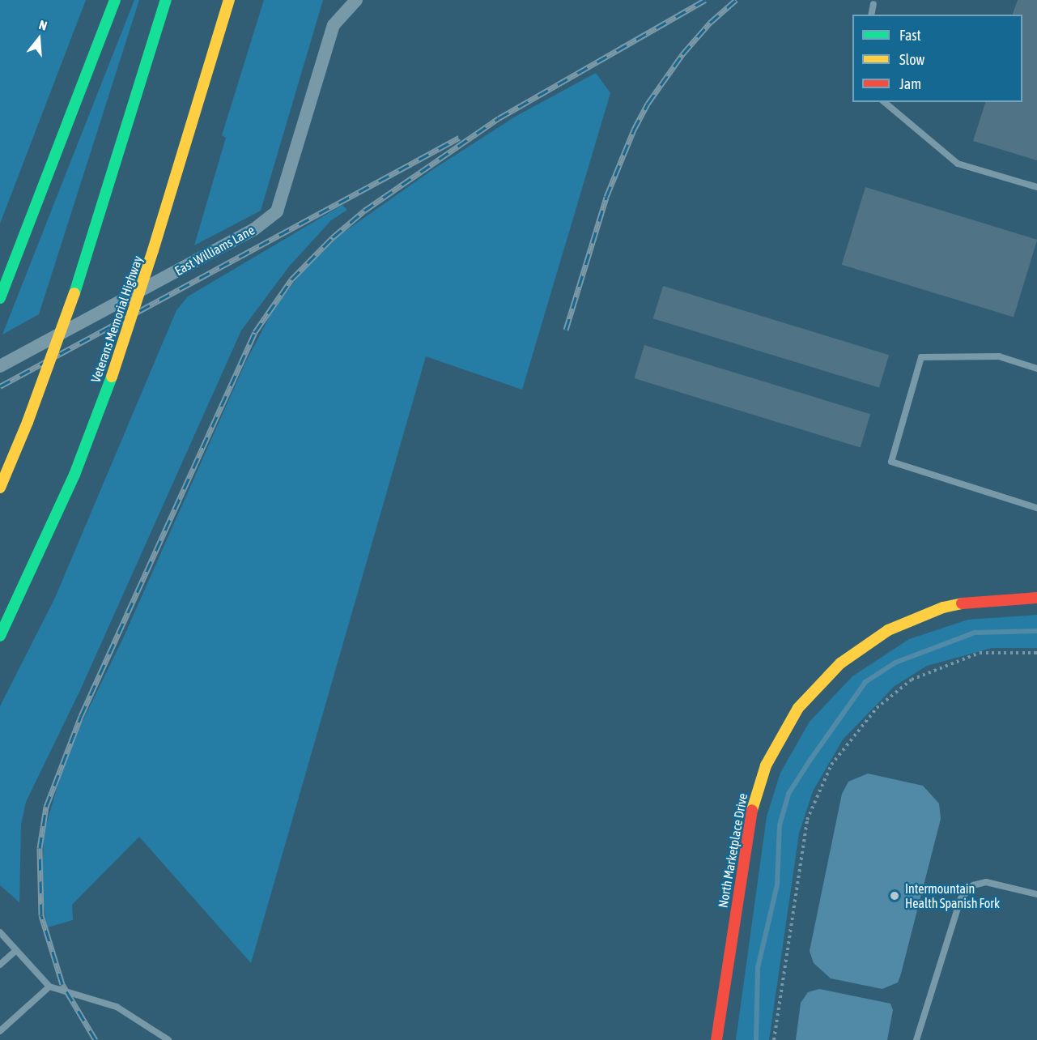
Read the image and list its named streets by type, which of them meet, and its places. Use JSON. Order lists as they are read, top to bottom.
{
  "streets": {
    "main road": ["Veterans Memorial Highway", "North Marketplace Drive"],
    "street": ["East Williams Lane"]
  },
  "places": ["Intermountain Health Spanish Fork"],
  "legend": ["Fast", "Slow", "Jam"],
  "north": "top"
}
